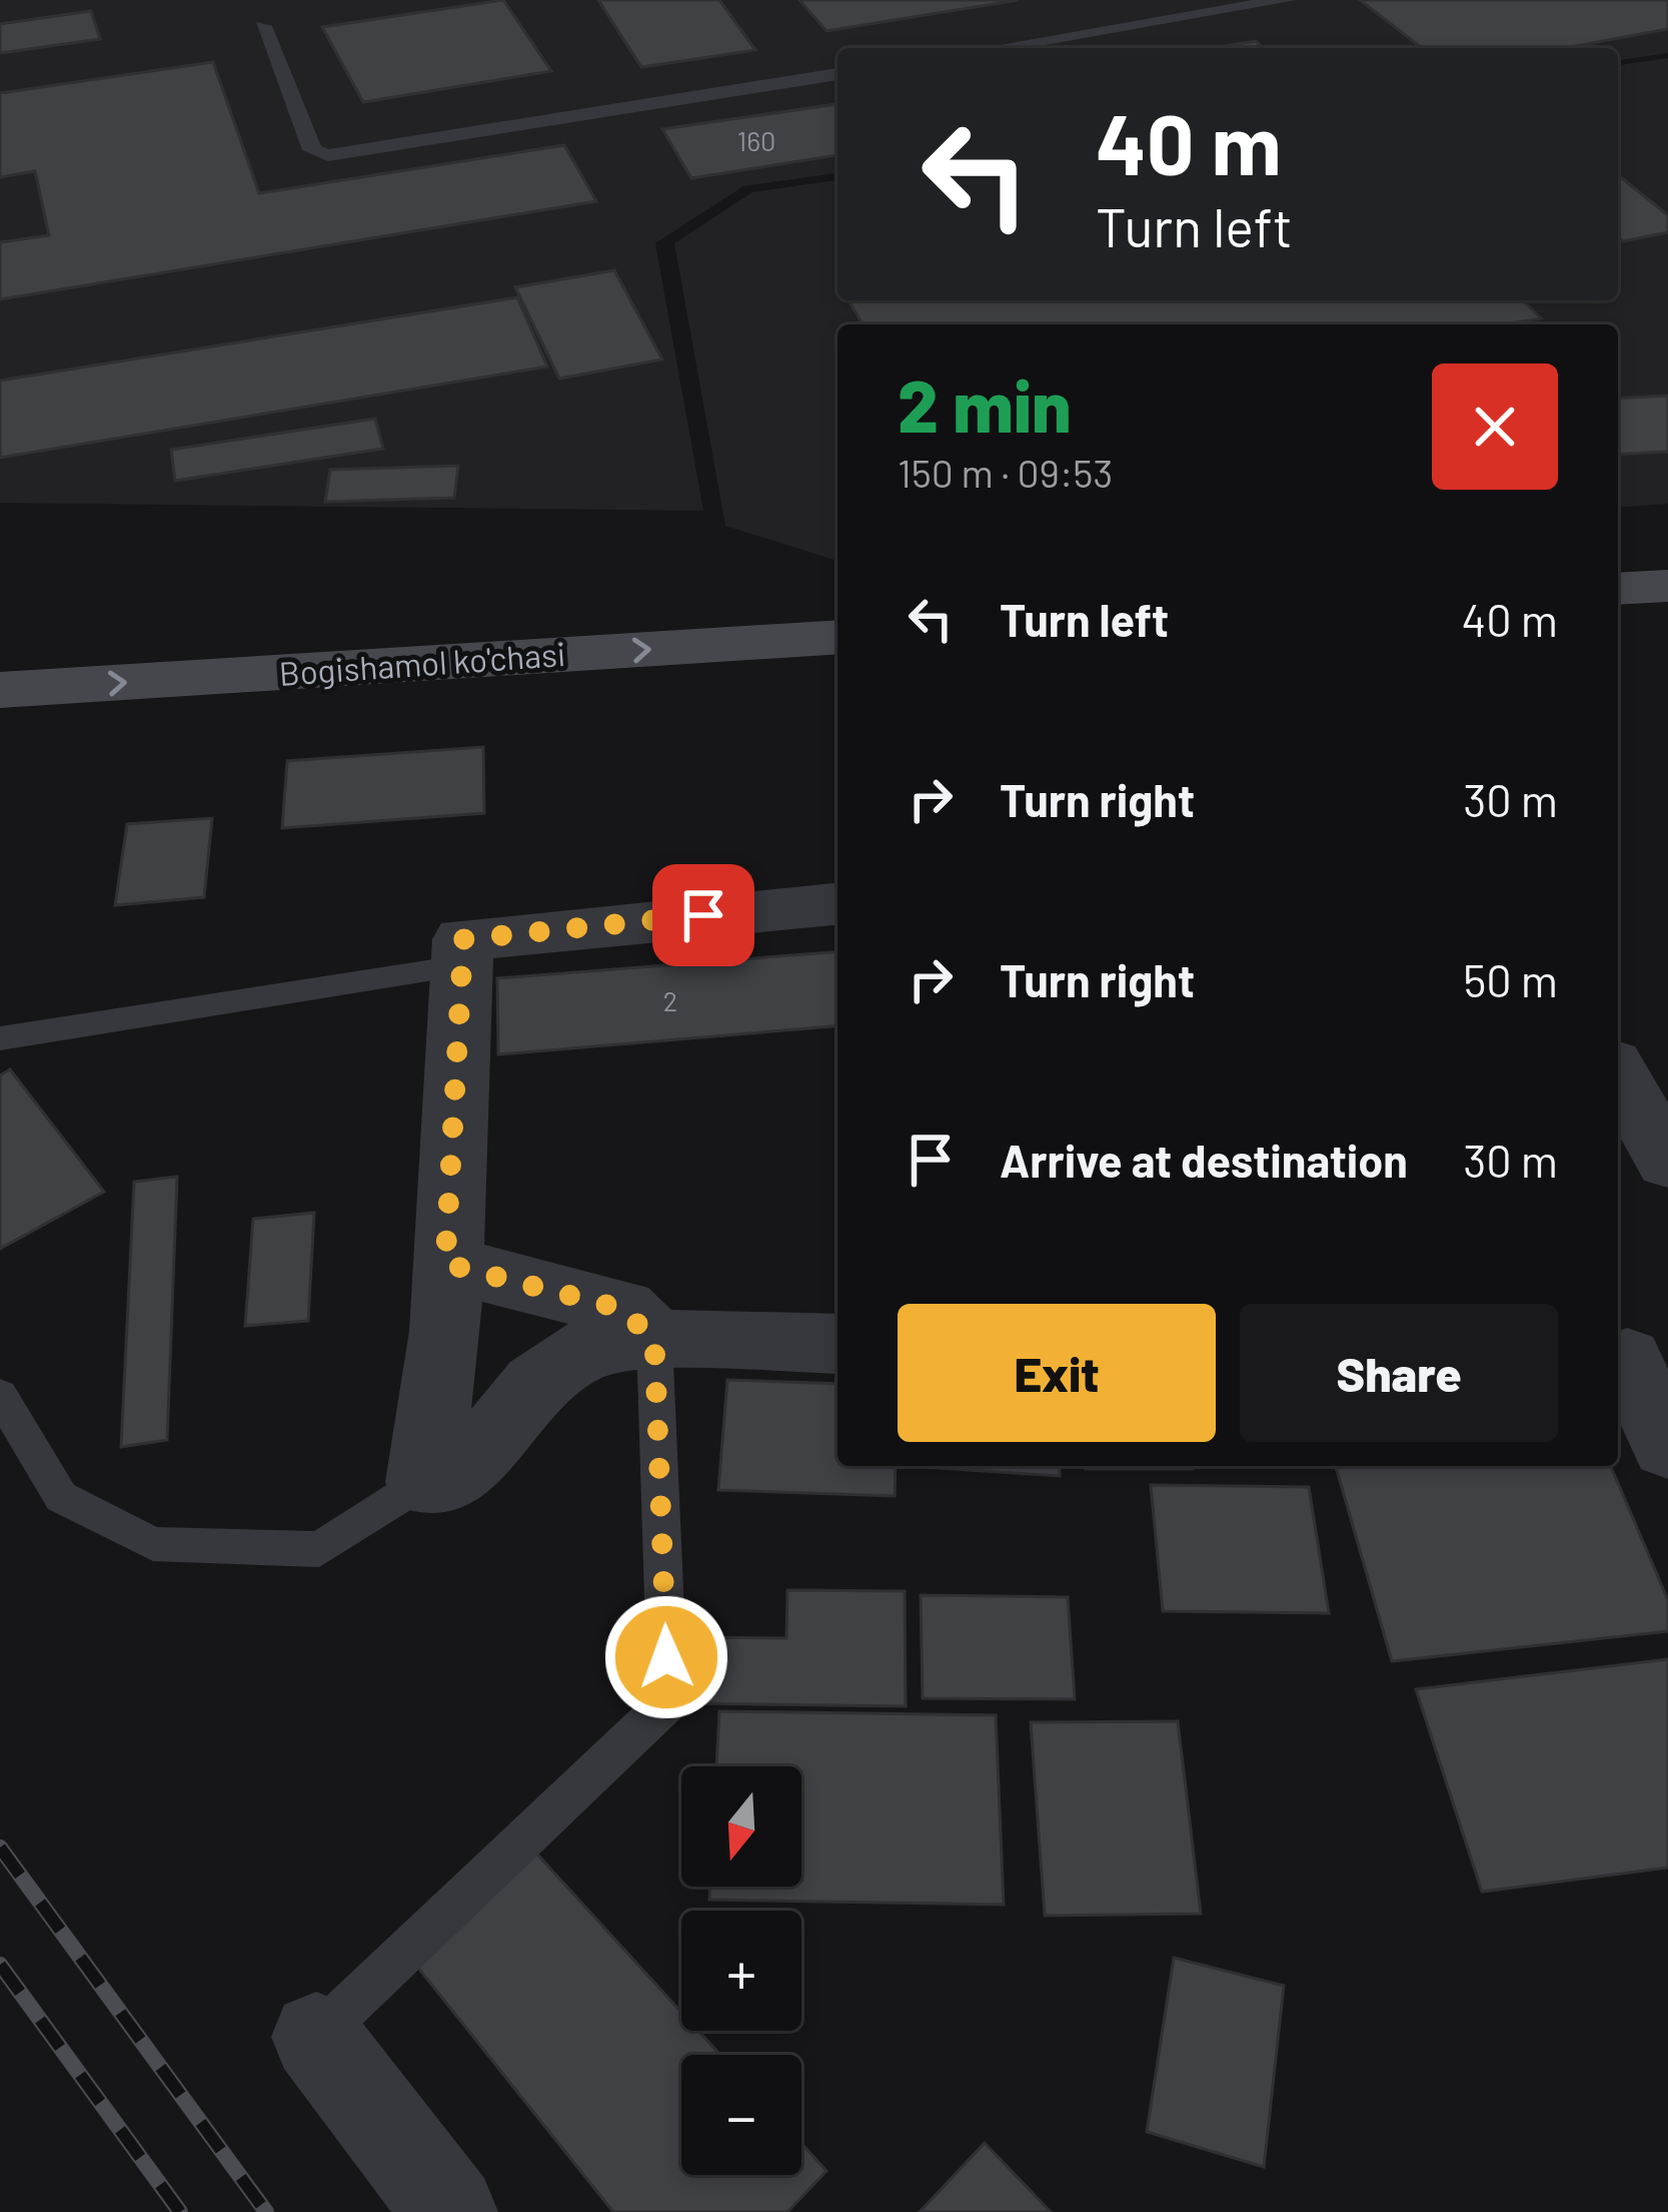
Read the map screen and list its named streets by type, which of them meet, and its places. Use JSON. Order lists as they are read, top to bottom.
{
  "streets": {
    "main road": ["Bogishamol ko'chasi"]
  },
  "house_numbers": ["160", "2"],
  "north": "bottom",
  "page": {
    "turn": ["40 m", "Turn left"],
    "heading": ["2 min", "150 m · 09:53"],
    "list": [
      {
        "name": "Turn left",
        "value": "40 m"
      },
      {
        "name": "Turn right",
        "value": "30 m"
      },
      {
        "name": "Turn right",
        "value": "50 m"
      },
      {
        "name": "Arrive at destination",
        "value": "30 m"
      }
    ],
    "buttons": ["Exit", "Share"],
    "map_buttons": ["+", "−"]
  }
}
